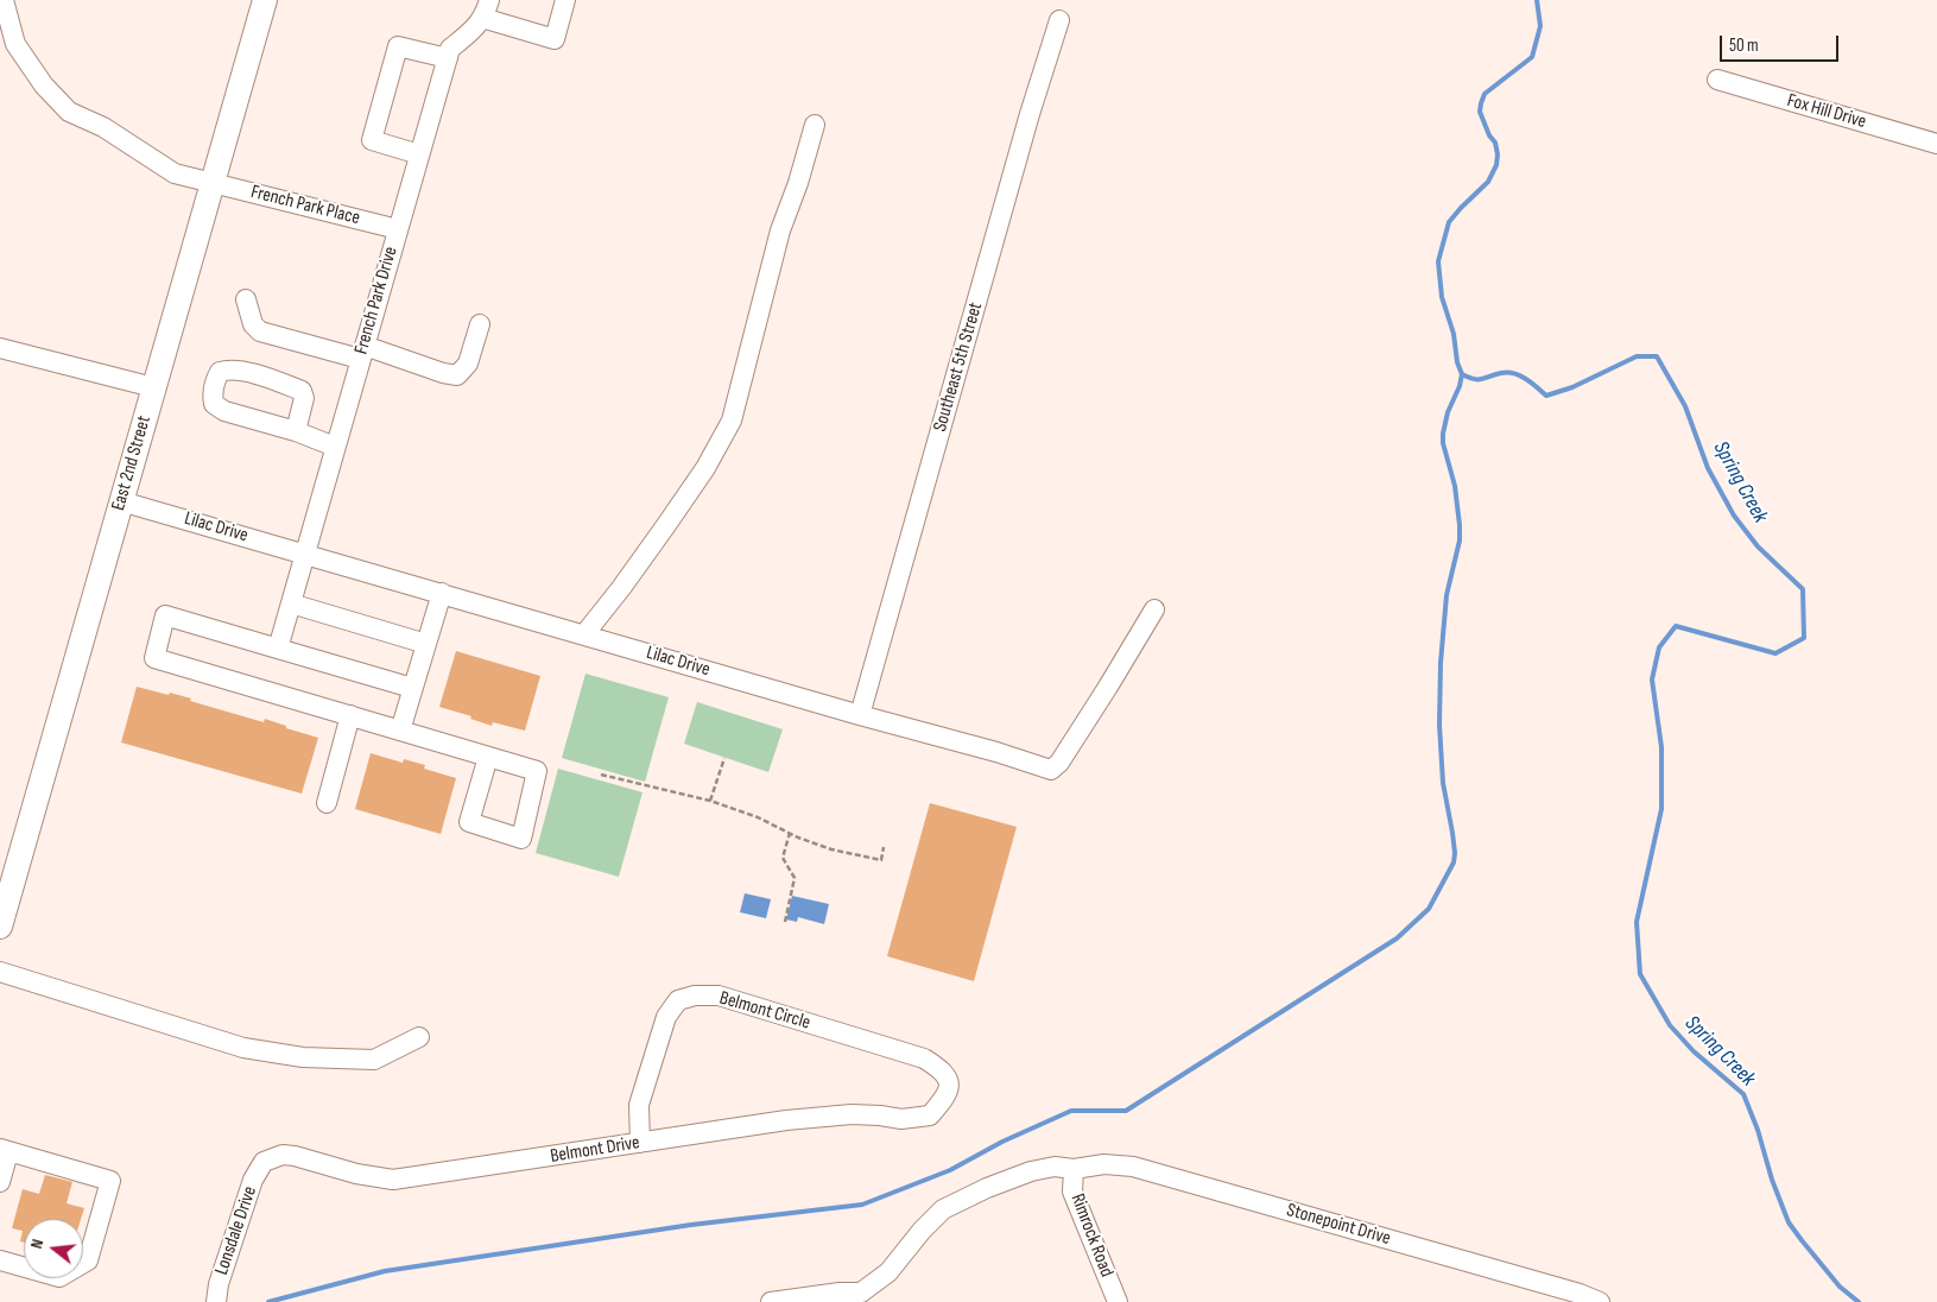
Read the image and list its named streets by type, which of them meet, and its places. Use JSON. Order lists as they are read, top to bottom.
{
  "streets": {
    "main road": ["East 2nd Street"],
    "street": [
      "Fox Hill Drive",
      "French Park Place",
      "French Park Drive",
      "Southeast 5th Street",
      "Lilac Drive",
      "Belmont Circle",
      "Belmont Drive",
      "Stonepoint Drive",
      "Lonsdale Drive",
      "Rimrock Road"
    ]
  },
  "crossings": [
    ["French Park Place", "French Park Drive"],
    ["French Park Place", "East 2nd Street"],
    ["French Park Drive", "Lilac Drive"],
    ["Southeast 5th Street", "Lilac Drive"],
    ["East 2nd Street", "Lilac Drive"],
    ["Belmont Circle", "Belmont Drive"],
    ["Belmont Drive", "Lonsdale Drive"],
    ["Stonepoint Drive", "Rimrock Road"]
  ],
  "water": ["Spring Creek"],
  "scale_bar": "50 m",
  "north": "left"
}
